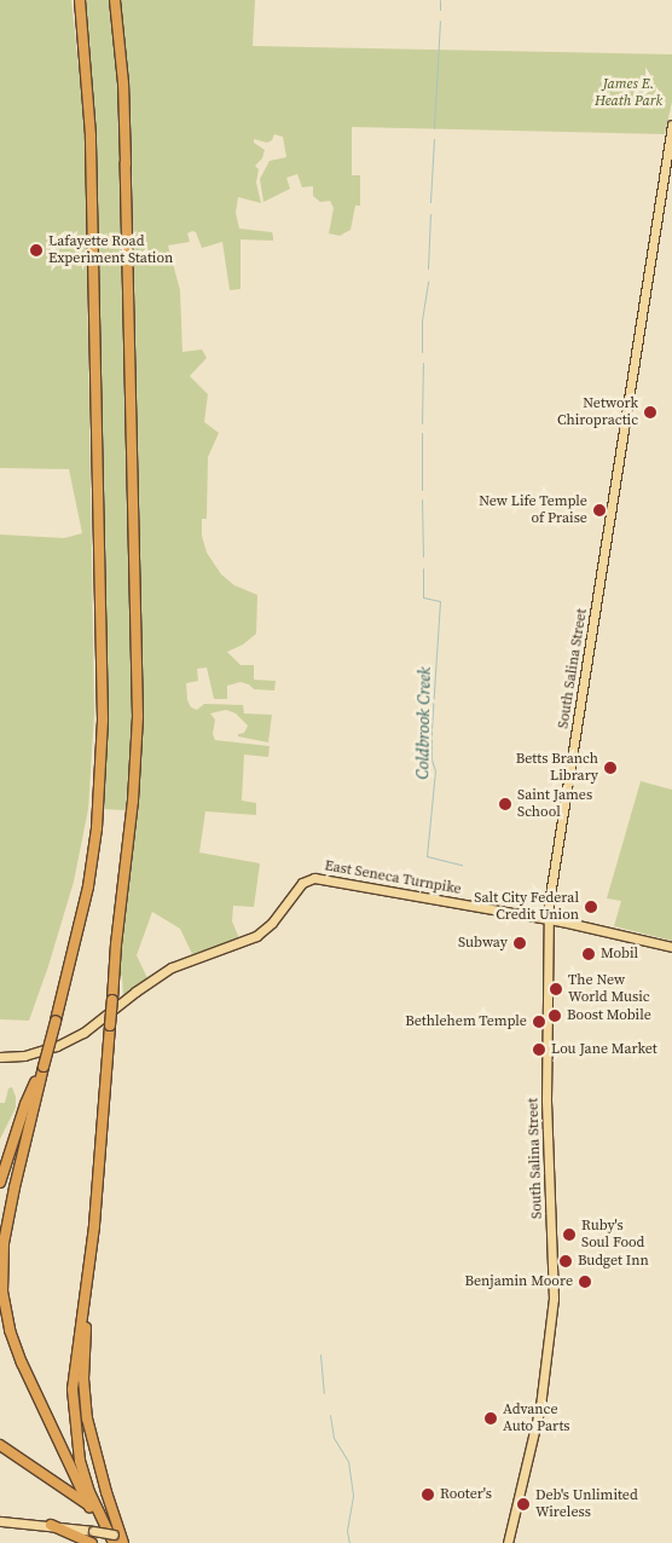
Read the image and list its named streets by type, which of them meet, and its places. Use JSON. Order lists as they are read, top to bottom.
{
  "streets": {
    "main road": ["South Salina Street", "East Seneca Turnpike"]
  },
  "crossings": [
    ["South Salina Street", "East Seneca Turnpike"]
  ],
  "water": ["Coldbrook Creek"],
  "parks": ["James E. Heath Park"],
  "places": [
    "Lafayette Road Experiment Station",
    "Network Chiropractic",
    "New Life Temple of Praise",
    "Betts Branch Library",
    "Saint James School",
    "Salt City Federal Credit Union",
    "Subway",
    "Mobil",
    "The New World Music",
    "Boost Mobile",
    "Bethlehem Temple",
    "Lou Jane Market",
    "Ruby's Soul Food",
    "Budget Inn",
    "Benjamin Moore",
    "Advance Auto Parts",
    "Rooter's",
    "Deb's Unlimited Wireless"
  ]
}
